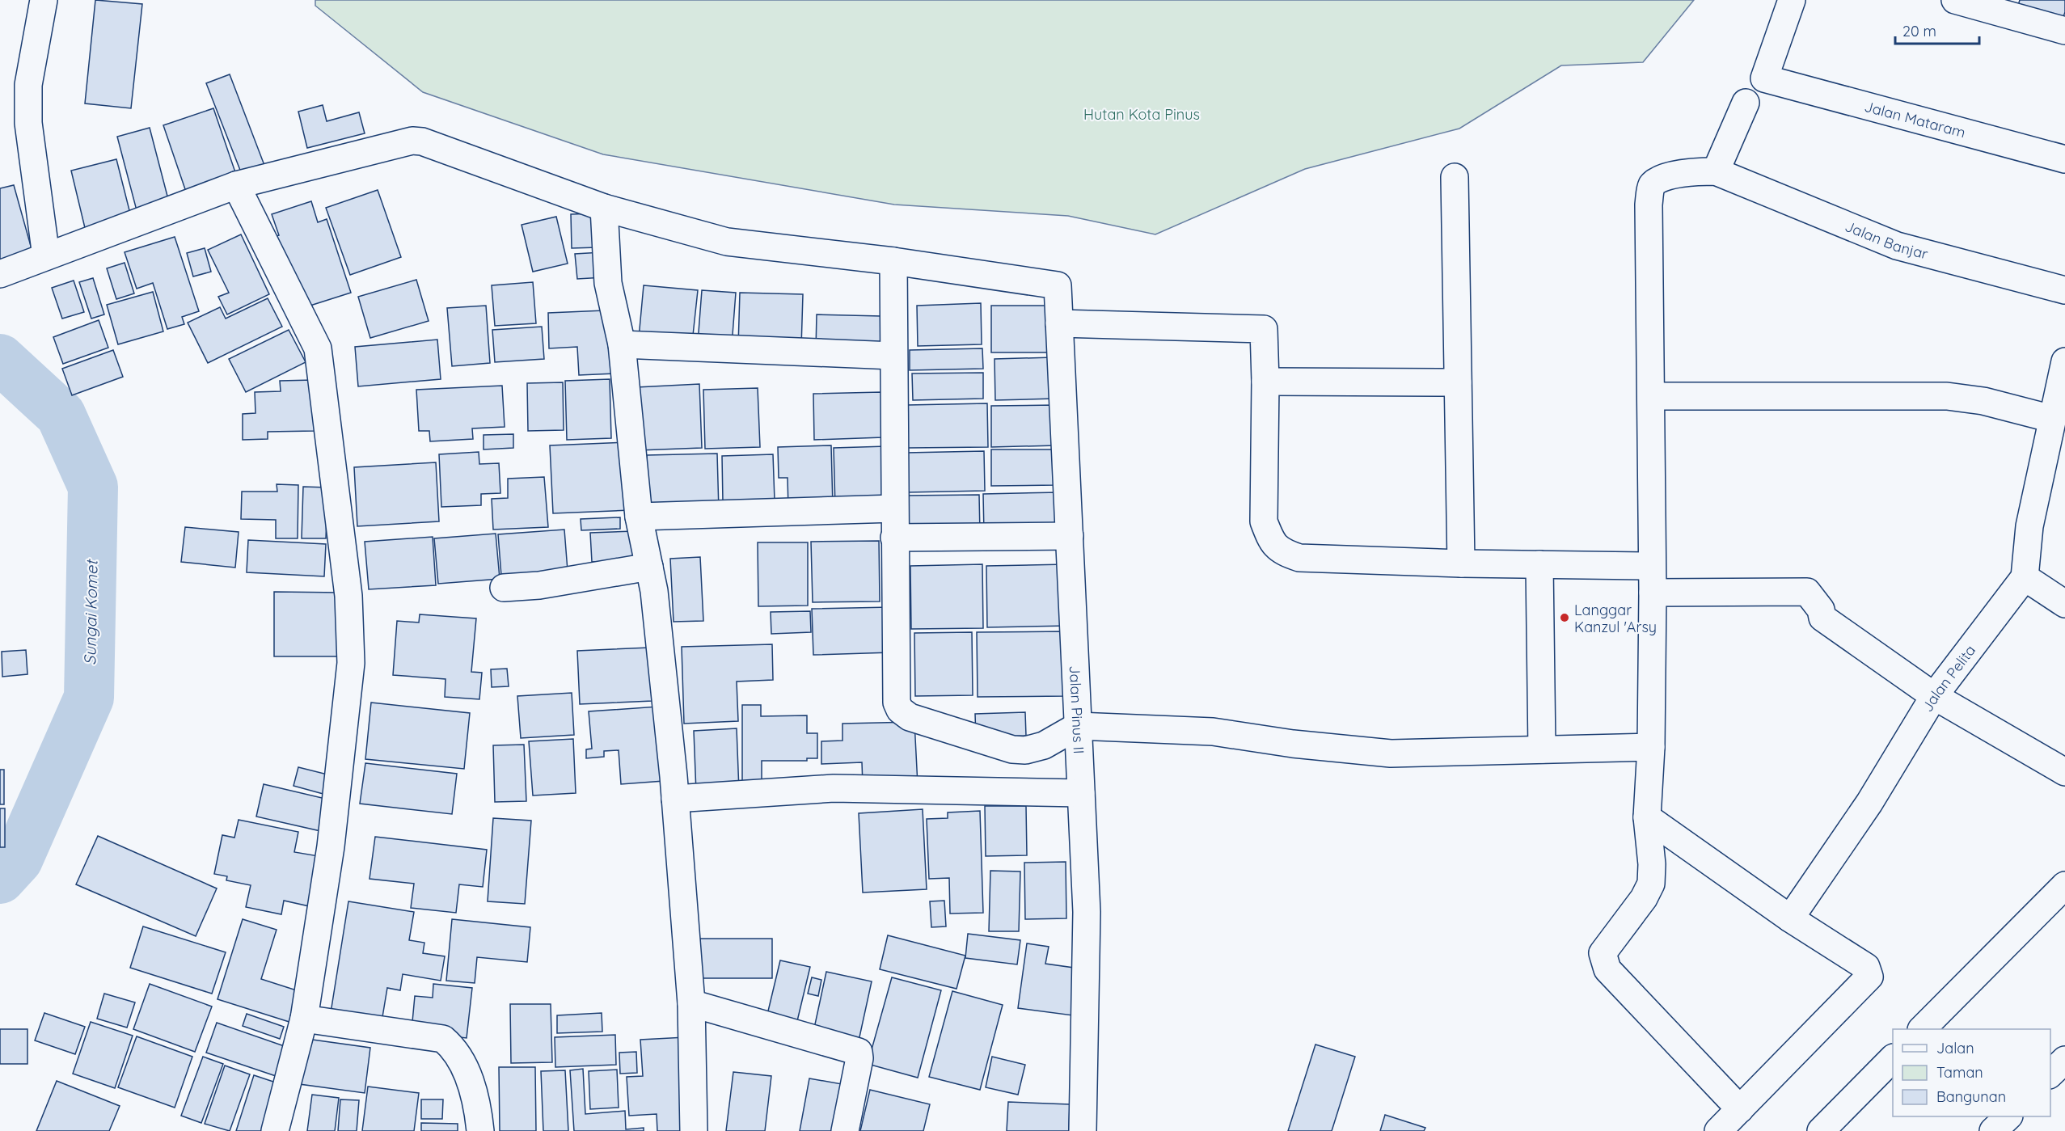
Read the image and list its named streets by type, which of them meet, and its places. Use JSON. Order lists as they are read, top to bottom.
{
  "streets": {
    "street": [
      "Jalan Mataram",
      "Jalan Banjar",
      "Jalan Pelita",
      "Jalan Pinus II"
    ]
  },
  "water": ["Sungai Komet"],
  "parks": ["Hutan Kota Pinus"],
  "places": ["Langgar Kanzul 'Arsy"],
  "legend": ["Jalan", "Taman", "Bangunan"],
  "scale_bar": "20 m"
}
